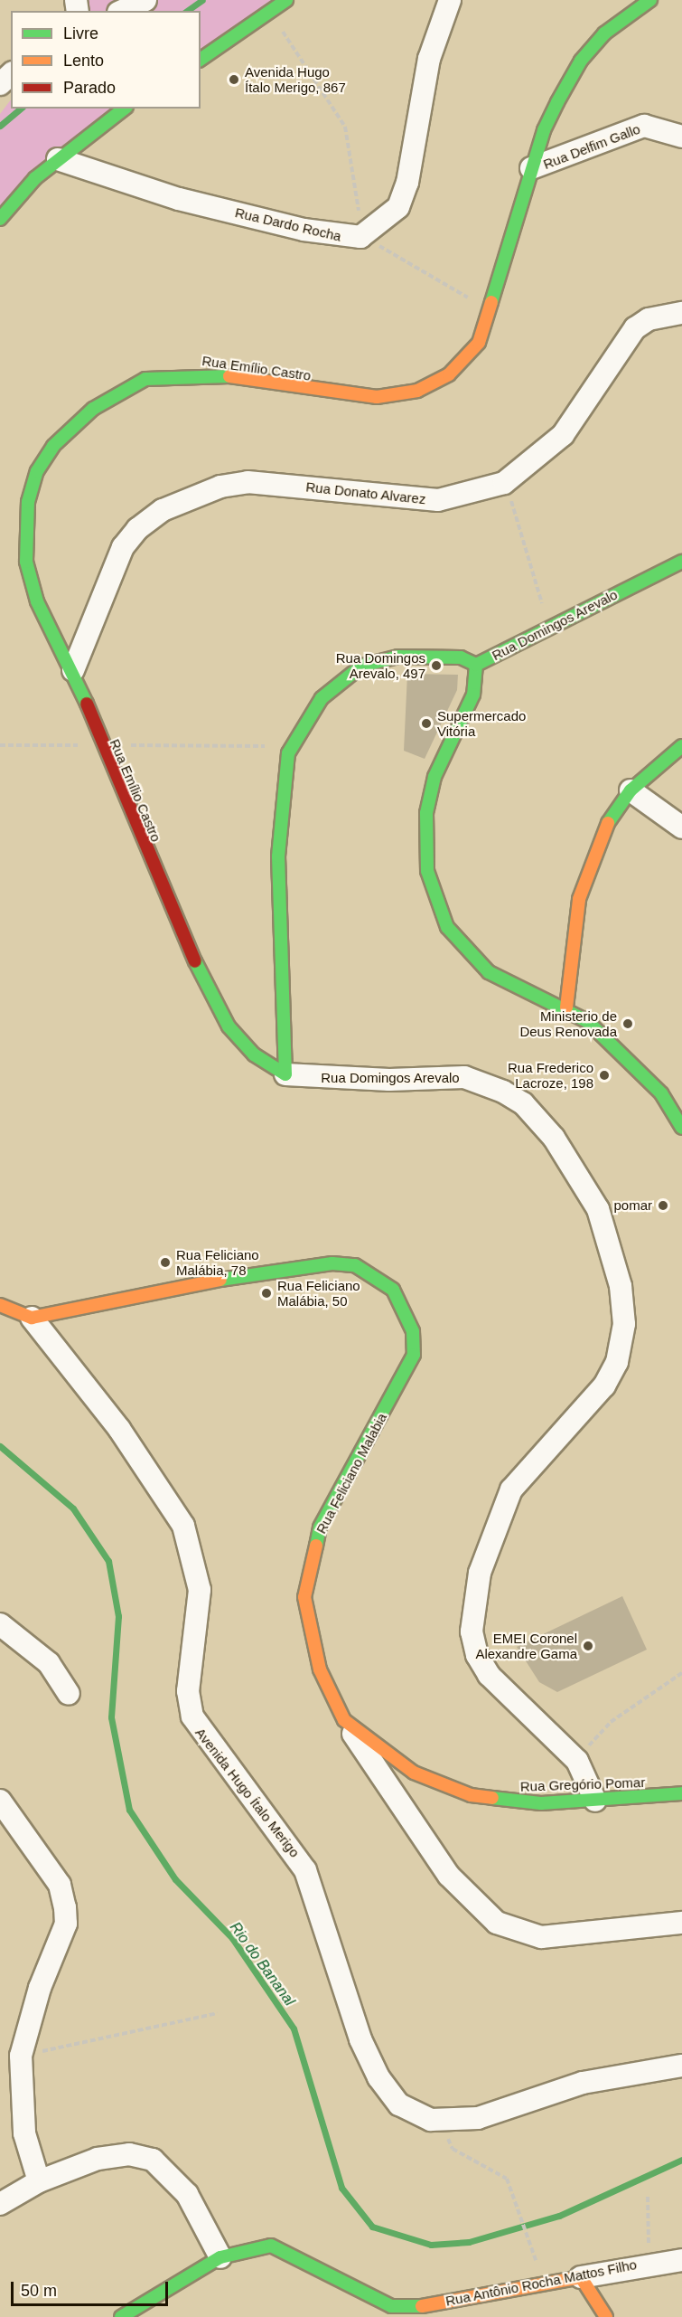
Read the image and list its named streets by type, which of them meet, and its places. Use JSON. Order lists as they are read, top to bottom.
{
  "streets": {
    "street": [
      "Rua Delfim Gallo",
      "Rua Dardo Rocha",
      "Rua Emílio Castro",
      "Rua Donato Alvarez",
      "Rua Domingos Arevalo",
      "Rua Feliciano Malabia",
      "Rua Gregório Pomar",
      "Avenida Hugo Ítalo Merigo",
      "Rua Antônio Rocha Mattos Filho"
    ]
  },
  "crossings": [
    ["Rua Delfim Gallo", "Rua Emílio Castro"],
    ["Rua Emílio Castro", "Rua Donato Alvarez"],
    ["Rua Emílio Castro", "Rua Domingos Arevalo"],
    ["Rua Domingos Arevalo", "Rua Gregório Pomar"],
    ["Rua Feliciano Malabia", "Rua Gregório Pomar"],
    ["Rua Feliciano Malabia", "Avenida Hugo Ítalo Merigo"]
  ],
  "water": ["Rio do Bananal"],
  "places": [
    "Avenida Hugo Ítalo Merigo, 867",
    "Rua Domingos Arevalo, 497",
    "Supermercado Vitória",
    "Ministerio de Deus Renovada",
    "Rua Frederico Lacroze, 198",
    "pomar",
    "Rua Feliciano Malábia, 78",
    "Rua Feliciano Malábia, 50",
    "EMEI Coronel Alexandre Gama"
  ],
  "legend": ["Livre", "Lento", "Parado"],
  "scale_bar": "50 m"
}
